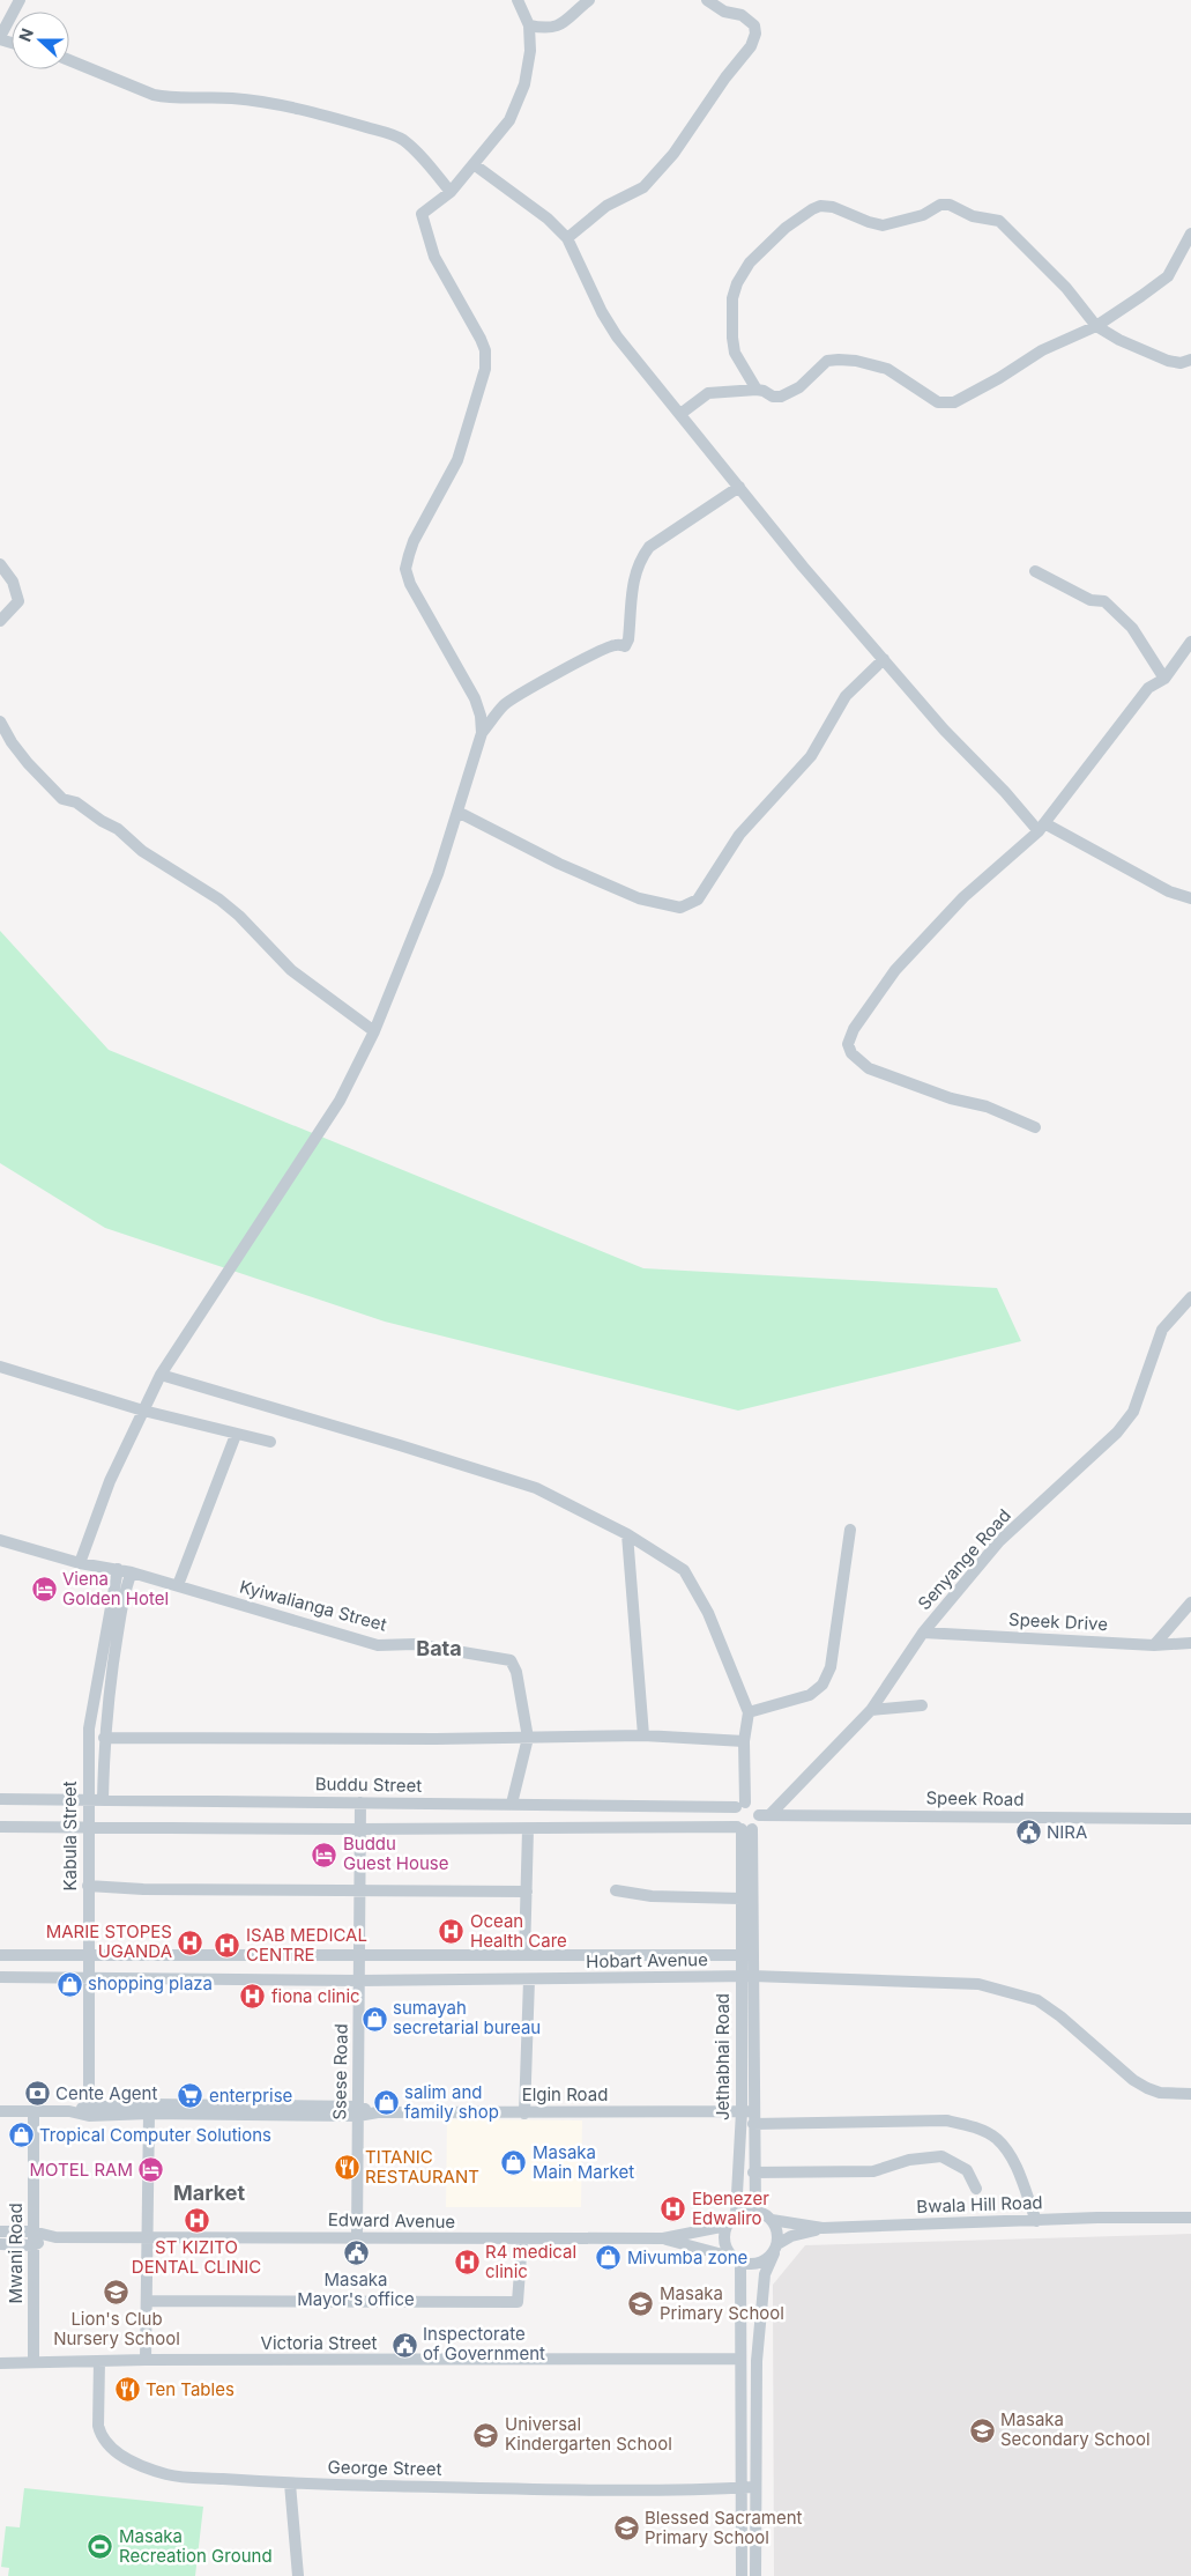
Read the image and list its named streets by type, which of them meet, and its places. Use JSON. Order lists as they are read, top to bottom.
{
  "streets": {
    "street": [
      "Senyange Road",
      "Kyiwalianga Street",
      "Speek Drive",
      "Buddu Street",
      "Speek Road",
      "Kabula Street",
      "Hobart Avenue",
      "Jethabhai Road",
      "Ssese Road",
      "Elgin Road",
      "Bwala Hill Road",
      "Edward Avenue",
      "Mwani Road",
      "Victoria Street",
      "George Street"
    ]
  },
  "crossings": [
    ["Senyange Road", "Speek Drive"],
    ["Senyange Road", "Speek Road"],
    ["Senyange Road", "Jethabhai Road"],
    ["Kyiwalianga Street", "Buddu Street"],
    ["Kyiwalianga Street", "Kabula Street"],
    ["Buddu Street", "Kabula Street"],
    ["Buddu Street", "Ssese Road"],
    ["Kabula Street", "Hobart Avenue"],
    ["Kabula Street", "Elgin Road"],
    ["Hobart Avenue", "Jethabhai Road"],
    ["Hobart Avenue", "Ssese Road"],
    ["Jethabhai Road", "Elgin Road"],
    ["Jethabhai Road", "Bwala Hill Road"],
    ["Jethabhai Road", "Edward Avenue"],
    ["Ssese Road", "Elgin Road"],
    ["Ssese Road", "Edward Avenue"],
    ["Elgin Road", "Mwani Road"],
    ["Bwala Hill Road", "Edward Avenue"],
    ["Edward Avenue", "Mwani Road"],
    ["Mwani Road", "Victoria Street"],
    ["Victoria Street", "George Street"]
  ],
  "districts": ["Bata", "Market"],
  "places": {
    "hotel": ["Viena Golden Hotel", "Buddu Guest House", "MOTEL RAM"],
    "public building": ["NIRA", "Masaka Mayor's office", "Inspectorate of Government"],
    "hospital": [
      "Ocean Health Care",
      "MARIE STOPES UGANDA",
      "ISAB MEDICAL CENTRE",
      "fiona clinic",
      "Ebenezer Edwaliro",
      "ST KIZITO DENTAL CLINIC",
      "R4 medical clinic"
    ],
    "shop": [
      "shopping plaza",
      "sumayah secretarial bureau",
      "salim and family shop",
      "Tropical Computer Solutions",
      "Masaka Main Market",
      "Mivumba zone"
    ],
    "bank": ["Cente Agent"],
    "supermarket": ["enterprise"],
    "restaurant": ["TITANIC RESTAURANT", "Ten Tables"],
    "school or university": [
      "Lion's Club Nursery School",
      "Masaka Primary School",
      "Masaka Secondary School",
      "Universal Kindergarten School",
      "Blessed Sacrament Primary School"
    ],
    "sports": ["Masaka Recreation Ground"]
  },
  "north": "left"
}
